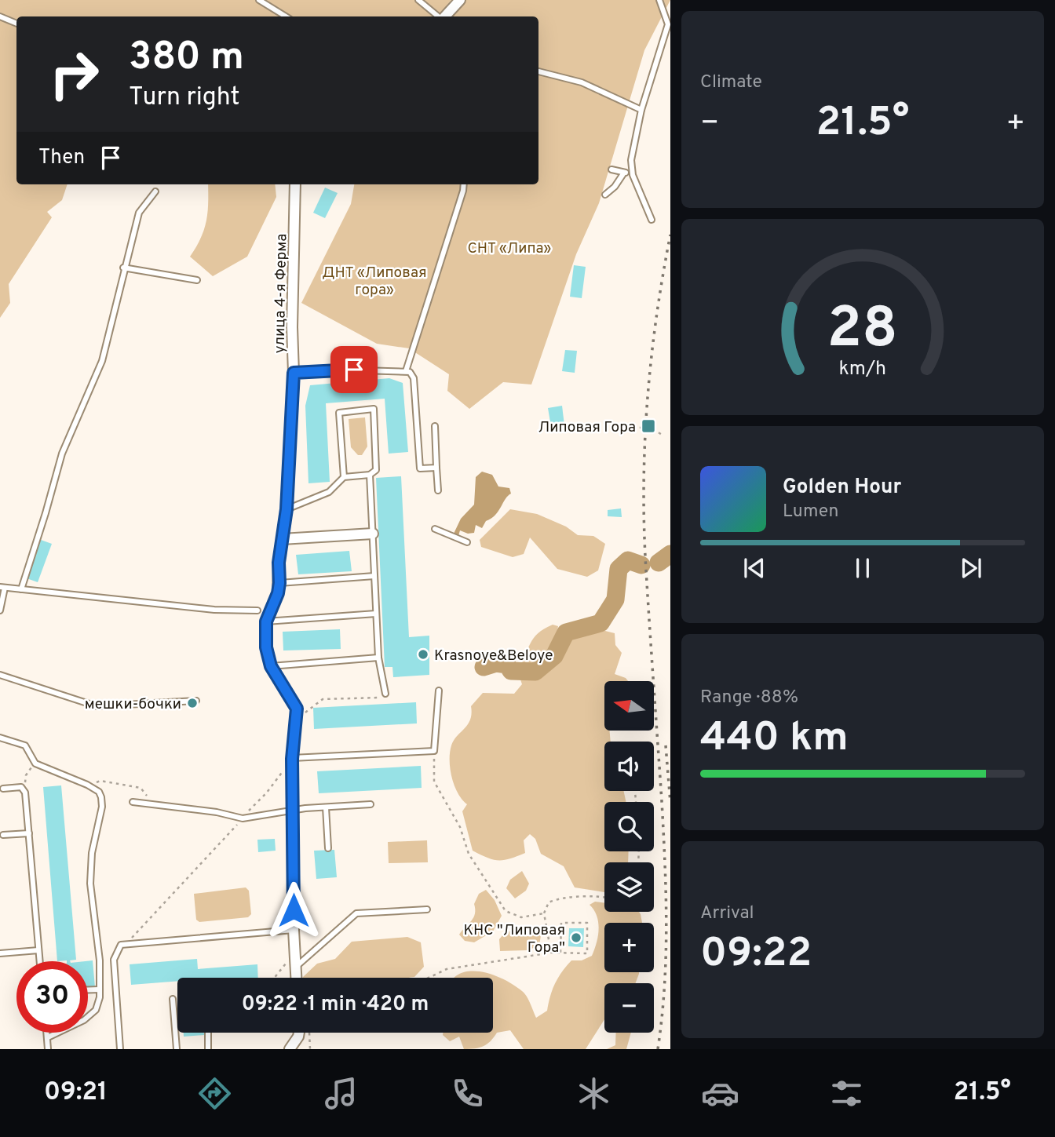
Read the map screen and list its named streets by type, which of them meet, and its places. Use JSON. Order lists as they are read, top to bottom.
{
  "streets": {
    "street": ["улица 4-я Ферма"]
  },
  "parks": ["СНТ «Липа»", "ДНТ «Липовая гора»"],
  "places": {
    "transit": ["Липовая Гора"],
    "other": ["Krasnoye&Beloye", "мешки-бочки", "КНС \"Липовая Гора\""]
  },
  "north": "left",
  "page": {
    "tile": [
      "Climate",
      ["Range · 88%", "440 km"],
      ["Arrival", "09:22"]
    ],
    "turn": ["380 m", "Turn right"],
    "heat": ["−", "21.5°", "+"],
    "then": "Then",
    "song": ["Golden Hour", "Lumen"],
    "map_buttons": ["+", "−"],
    "limit": "30",
    "trip": "09:22 · 1 min · 420 m",
    "tabs": ["09:21", "21.5°"],
    "gauge": ["28", "km/h"]
  }
}
